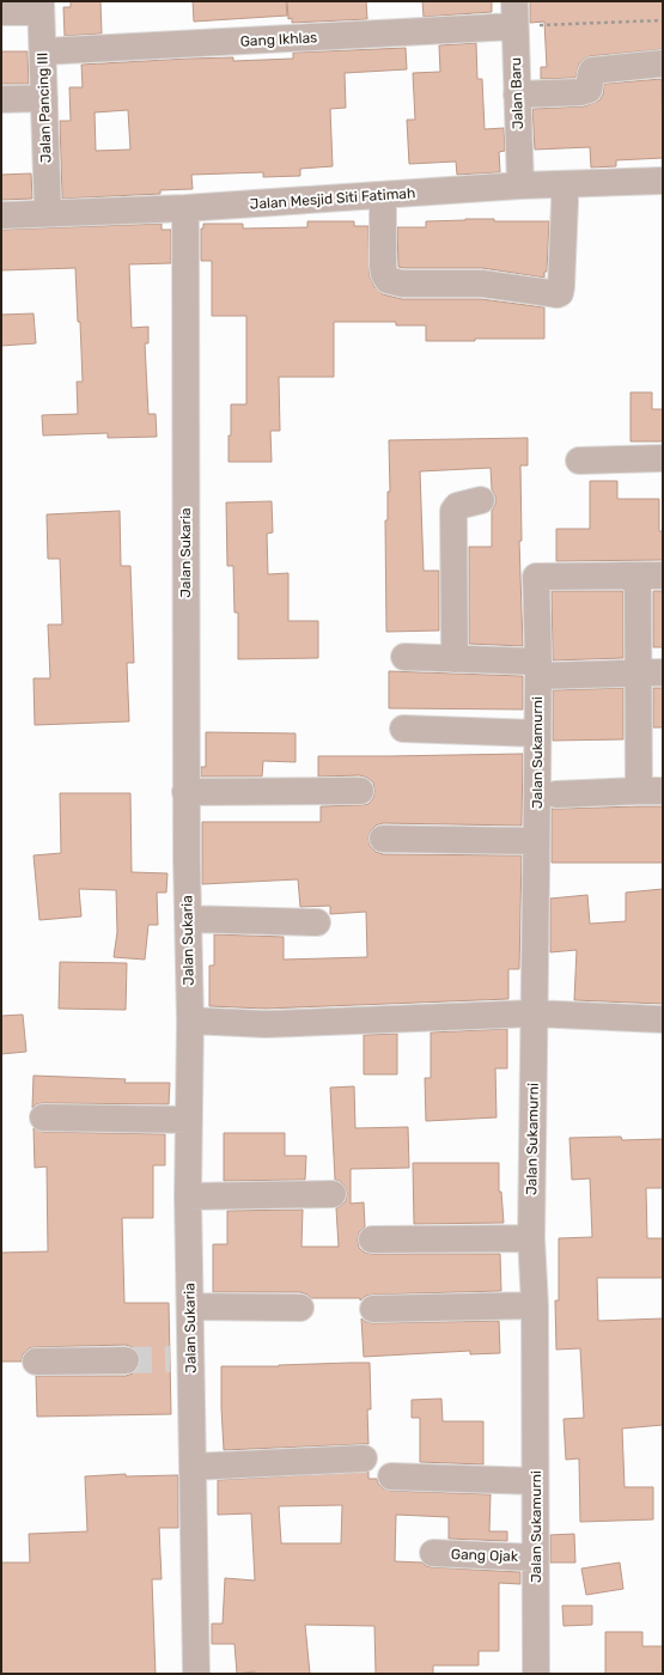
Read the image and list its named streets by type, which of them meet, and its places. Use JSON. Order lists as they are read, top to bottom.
{
  "streets": {
    "street": [
      "Gang Ikhlas",
      "Jalan Baru",
      "Jalan Pancing III",
      "Jalan Mesjid Siti Fatimah",
      "Jalan Sukaria",
      "Jalan Sukamurni",
      "Gang Ojak"
    ]
  },
  "crossings": [
    ["Gang Ikhlas", "Jalan Baru"],
    ["Gang Ikhlas", "Jalan Pancing III"],
    ["Jalan Baru", "Jalan Mesjid Siti Fatimah"],
    ["Jalan Pancing III", "Jalan Mesjid Siti Fatimah"],
    ["Jalan Mesjid Siti Fatimah", "Jalan Sukaria"],
    ["Jalan Sukamurni", "Gang Ojak"]
  ]
}
